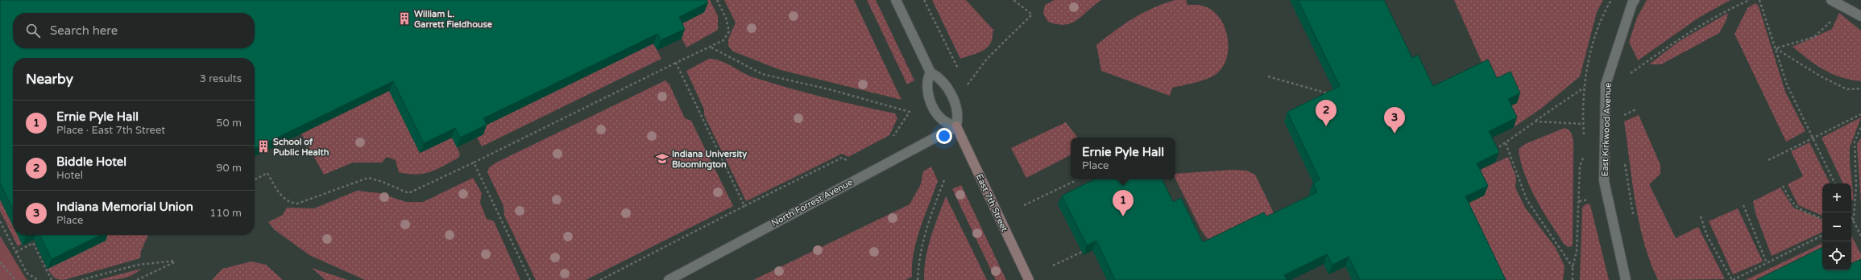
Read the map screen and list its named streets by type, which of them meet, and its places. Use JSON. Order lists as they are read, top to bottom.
{
  "streets": {
    "street": ["East Kirkwood Avenue", "North Forrest Avenue", "East 7th Street"]
  },
  "crossings": [
    ["North Forrest Avenue", "East 7th Street"]
  ],
  "places": {
    "building": ["William L. Garrett Fieldhouse", "School of Public Health"],
    "school or university": ["Indiana University Bloomington"]
  },
  "page": {
    "search": "Search here",
    "heading": ["Nearby", "3 results"],
    "pins": ["2", "3", "1"],
    "list": [
      {
        "mark": "1",
        "name": "Ernie Pyle Hall",
        "note": "Place · East 7th Street",
        "value": "50 m"
      },
      {
        "mark": "2",
        "name": "Biddle Hotel",
        "note": "Hotel",
        "value": "90 m"
      },
      {
        "mark": "3",
        "name": "Indiana Memorial Union",
        "note": "Place",
        "value": "110 m"
      }
    ],
    "popup": ["Ernie Pyle Hall", "Place"],
    "map_buttons": ["+", "−"]
  }
}
